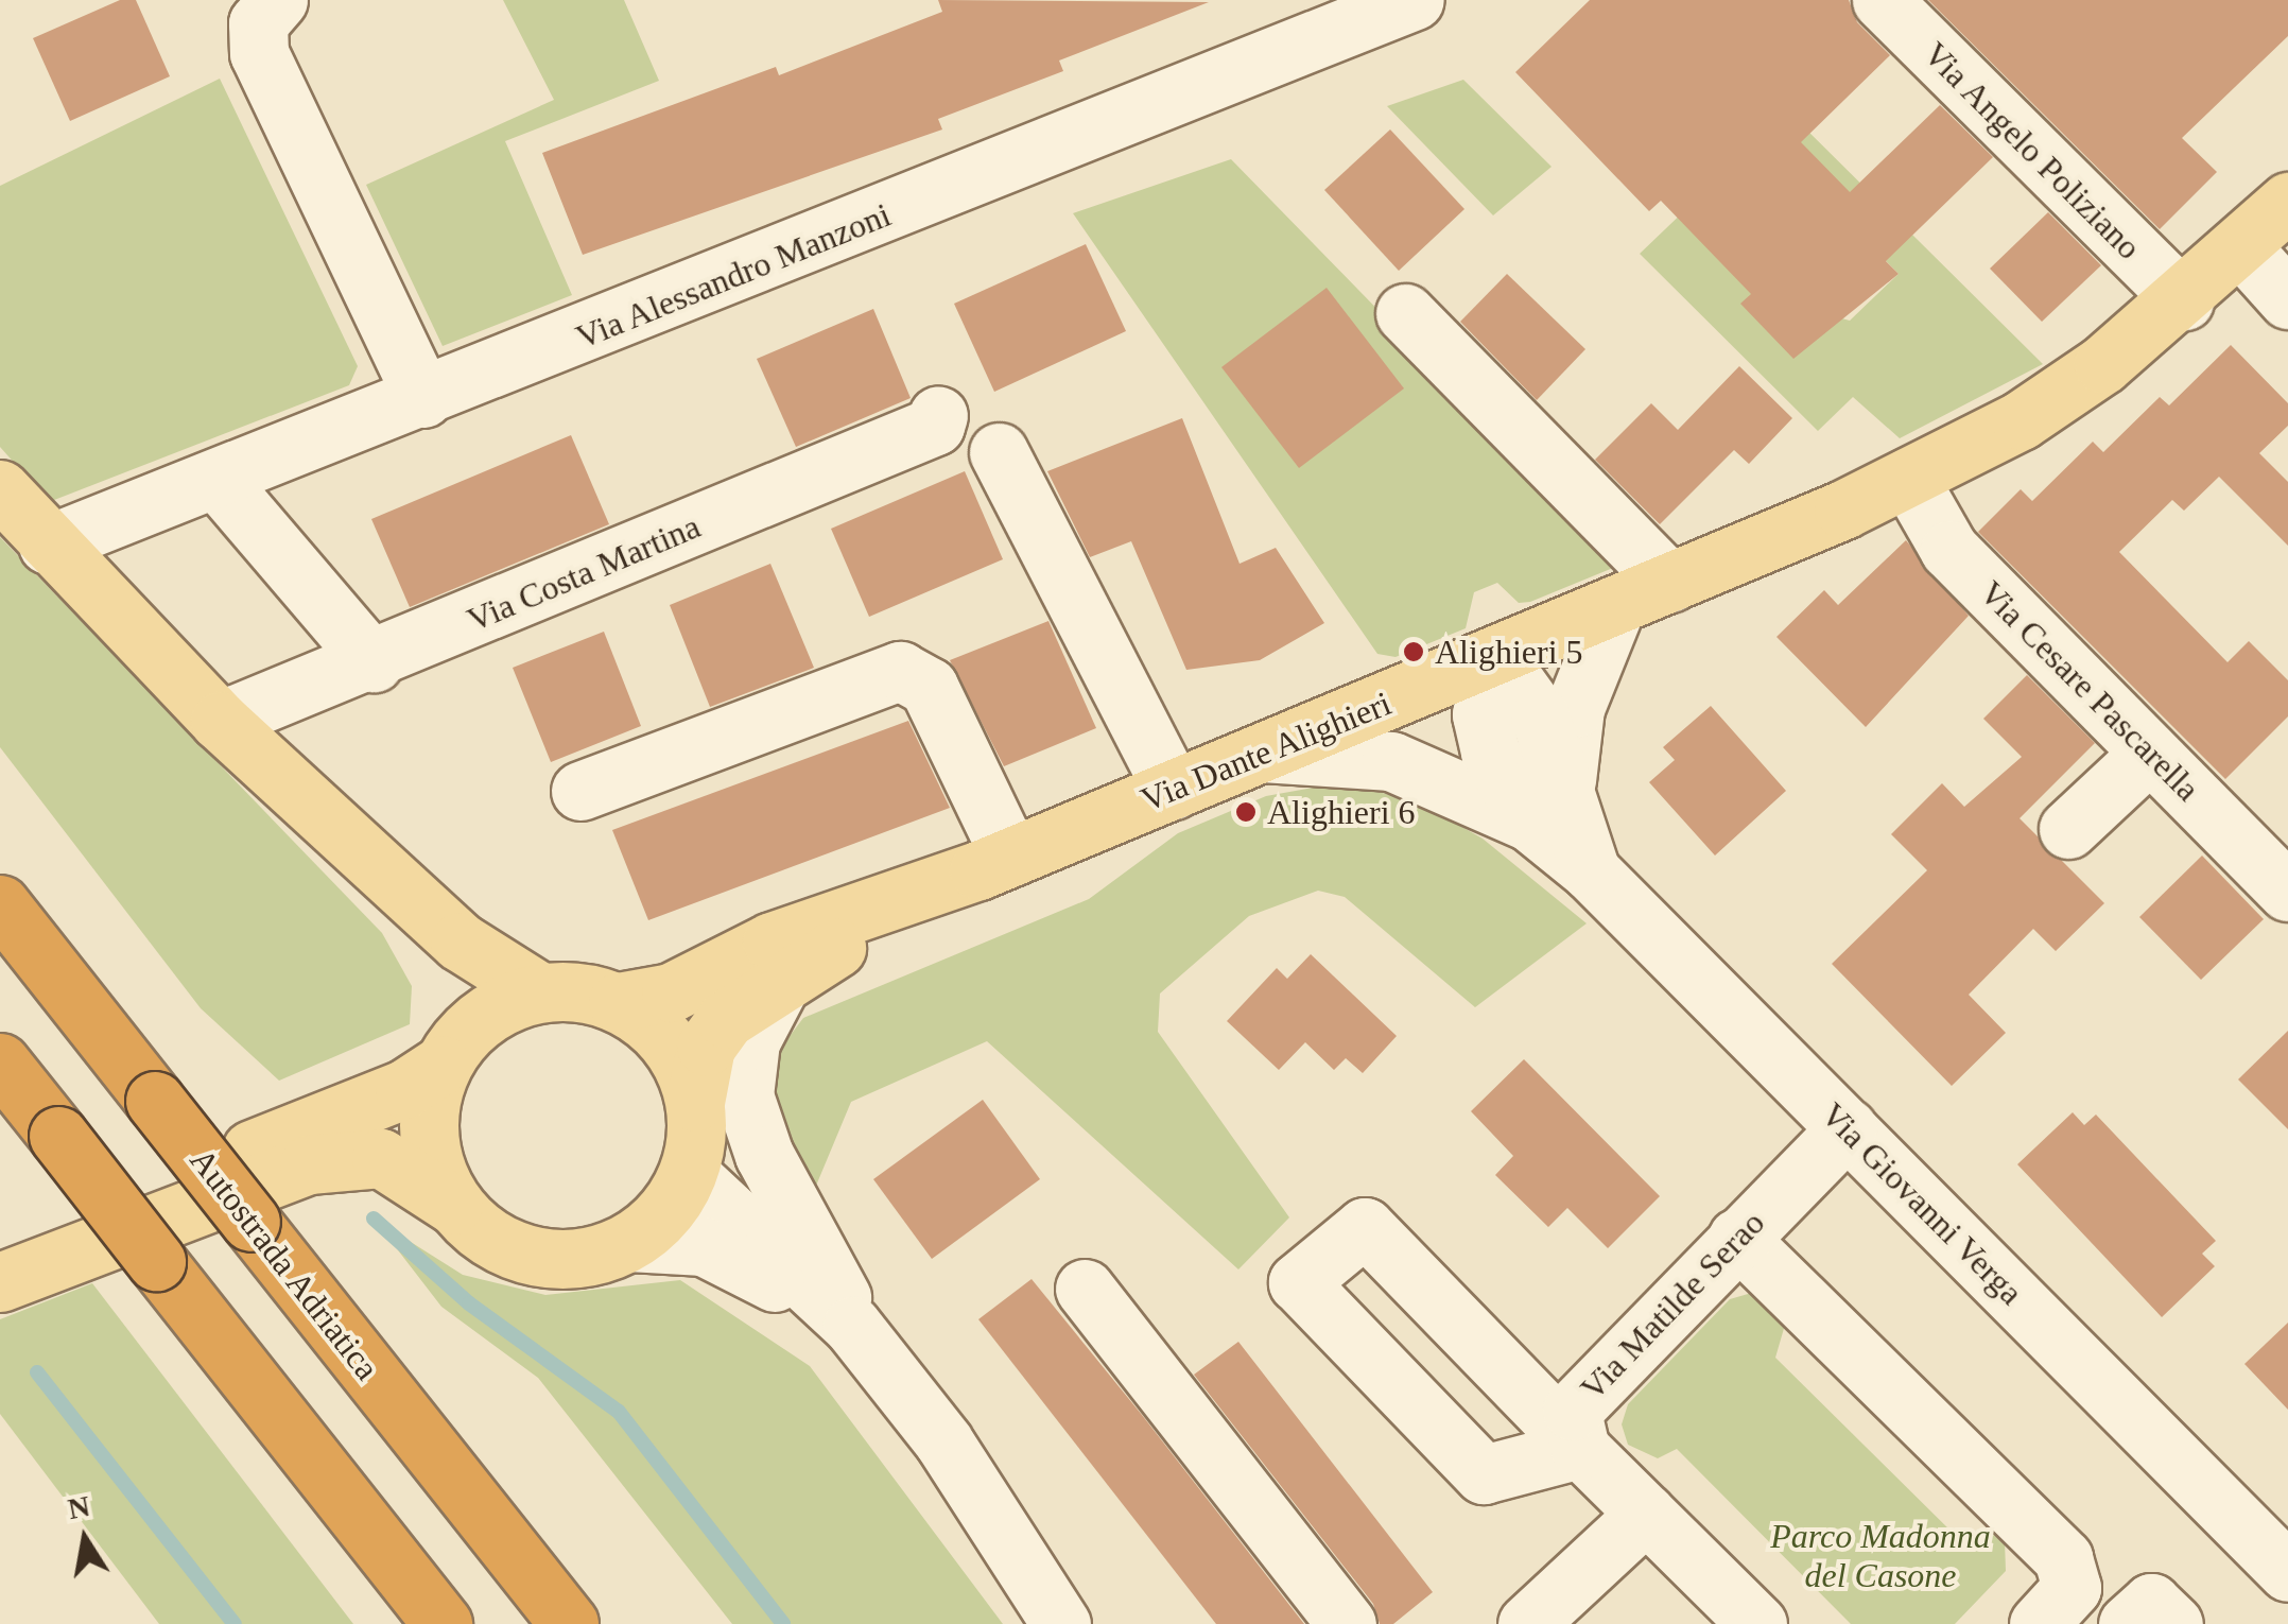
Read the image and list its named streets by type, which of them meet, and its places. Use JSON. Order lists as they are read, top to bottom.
{
  "streets": {
    "highway": ["Autostrada Adriatica"],
    "main road": ["Via Dante Alighieri"],
    "street": [
      "Via Angelo Poliziano",
      "Via Alessandro Manzoni",
      "Via Costa Martina",
      "Via Cesare Pascarella",
      "Via Giovanni Verga",
      "Via Matilde Serao"
    ]
  },
  "crossings": [
    ["Via Angelo Poliziano", "Via Dante Alighieri"],
    ["Via Cesare Pascarella", "Via Dante Alighieri"],
    ["Via Dante Alighieri", "Via Giovanni Verga"],
    ["Via Giovanni Verga", "Via Matilde Serao"]
  ],
  "parks": ["Parco Madonna del Casone"],
  "places": ["Alighieri 5", "Alighieri 6"],
  "north": "top"
}
